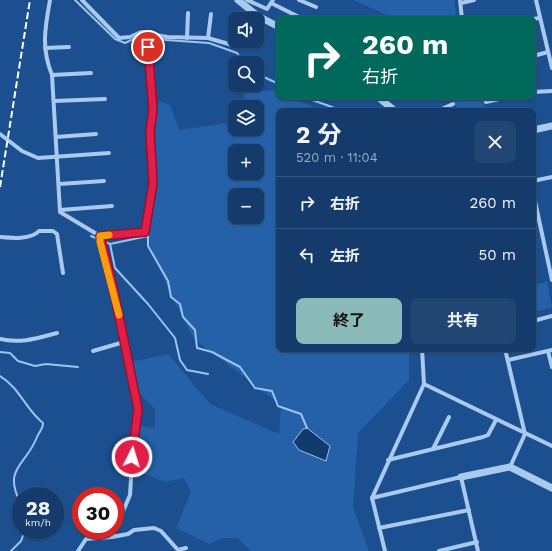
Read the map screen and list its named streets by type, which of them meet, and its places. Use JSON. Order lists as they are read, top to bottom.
{
  "page": {
    "map_buttons": ["+", "−"],
    "turn": ["260 m", "右折"],
    "heading": ["2 分", "520 m · 11:04"],
    "list": [
      {
        "name": "右折",
        "value": "260 m"
      },
      {
        "name": "左折",
        "value": "50 m"
      }
    ],
    "buttons": ["終了", "共有"],
    "speed": "28 km/h",
    "limit": "30"
  }
}
